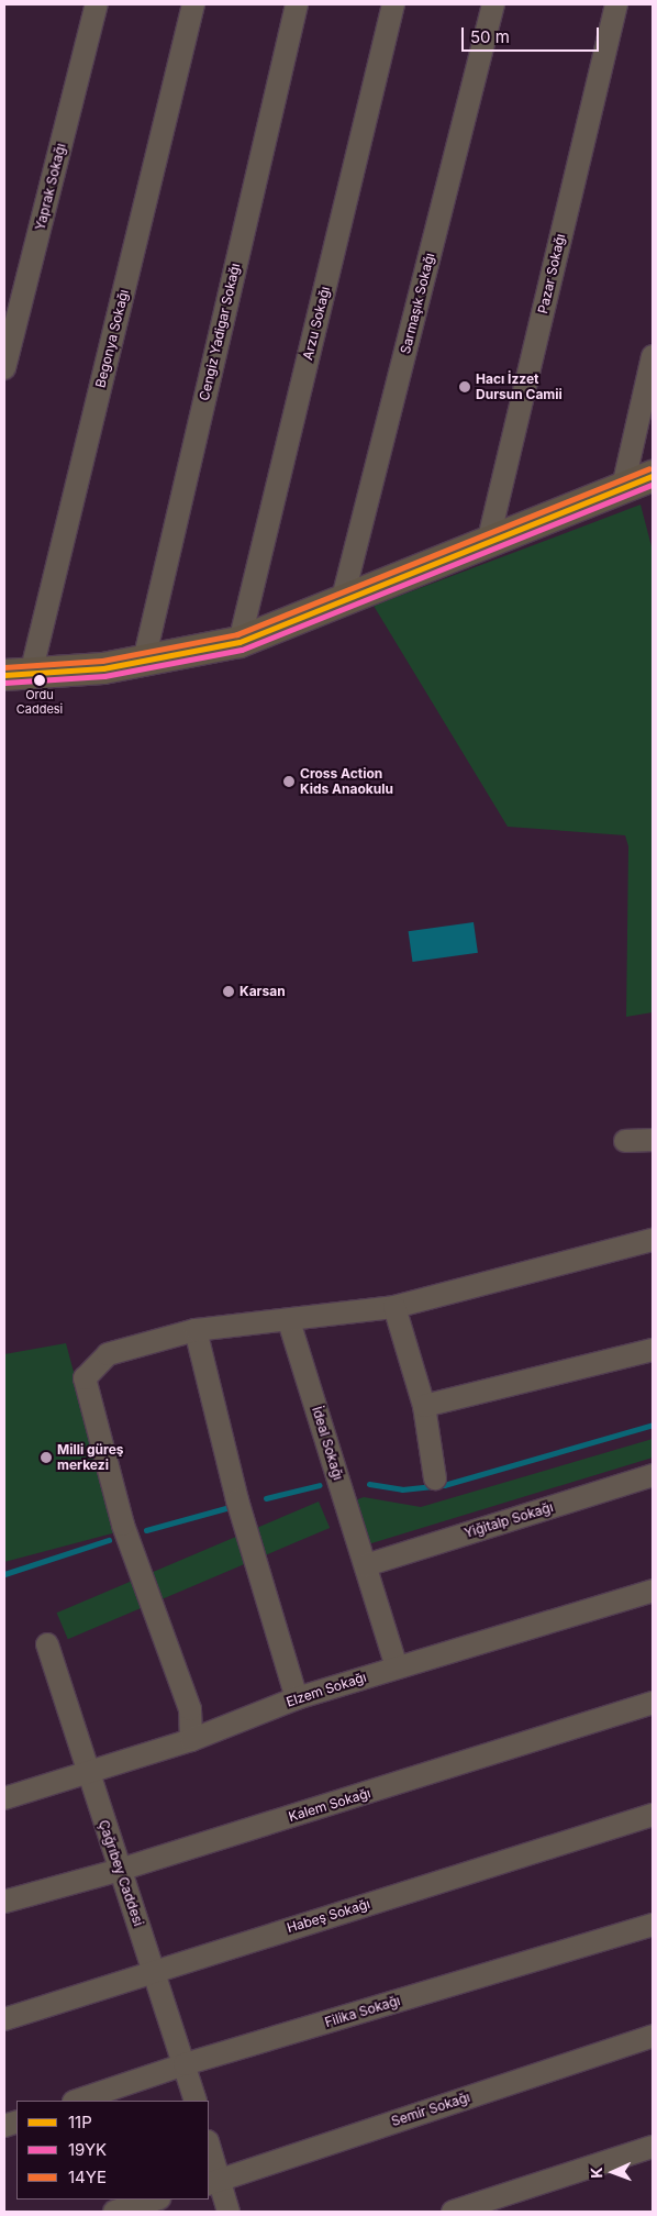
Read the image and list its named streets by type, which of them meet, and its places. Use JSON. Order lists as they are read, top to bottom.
{
  "streets": {
    "street": [
      "Yaprak Sokağı",
      "Pazar Sokağı",
      "Sarmaşık Sokağı",
      "Arzu Sokağı",
      "Cengiz Yadigar Sokağı",
      "Begonya Sokağı",
      "İdeal Sokağı",
      "Yiğitalp Sokağı",
      "Elzem Sokağı",
      "Kalem Sokağı",
      "Çağrıbey Caddesi",
      "Habeş Sokağı",
      "Filika Sokağı",
      "Semir Sokağı"
    ]
  },
  "crossings": [
    ["İdeal Sokağı", "Yiğitalp Sokağı"],
    ["İdeal Sokağı", "Elzem Sokağı"],
    ["Elzem Sokağı", "Çağrıbey Caddesi"],
    ["Kalem Sokağı", "Çağrıbey Caddesi"],
    ["Çağrıbey Caddesi", "Habeş Sokağı"],
    ["Çağrıbey Caddesi", "Filika Sokağı"]
  ],
  "places": [
    "Hacı İzzet Dursun Camii",
    "Ordu Caddesi",
    "Cross Action Kids Anaokulu",
    "Karsan",
    "Milli güreş merkezi"
  ],
  "lines": ["transit line 14YE", "transit line 11P", "transit line 19YK"],
  "legend": ["11P", "19YK", "14YE"],
  "scale_bar": "50 m",
  "north": "left"
}
